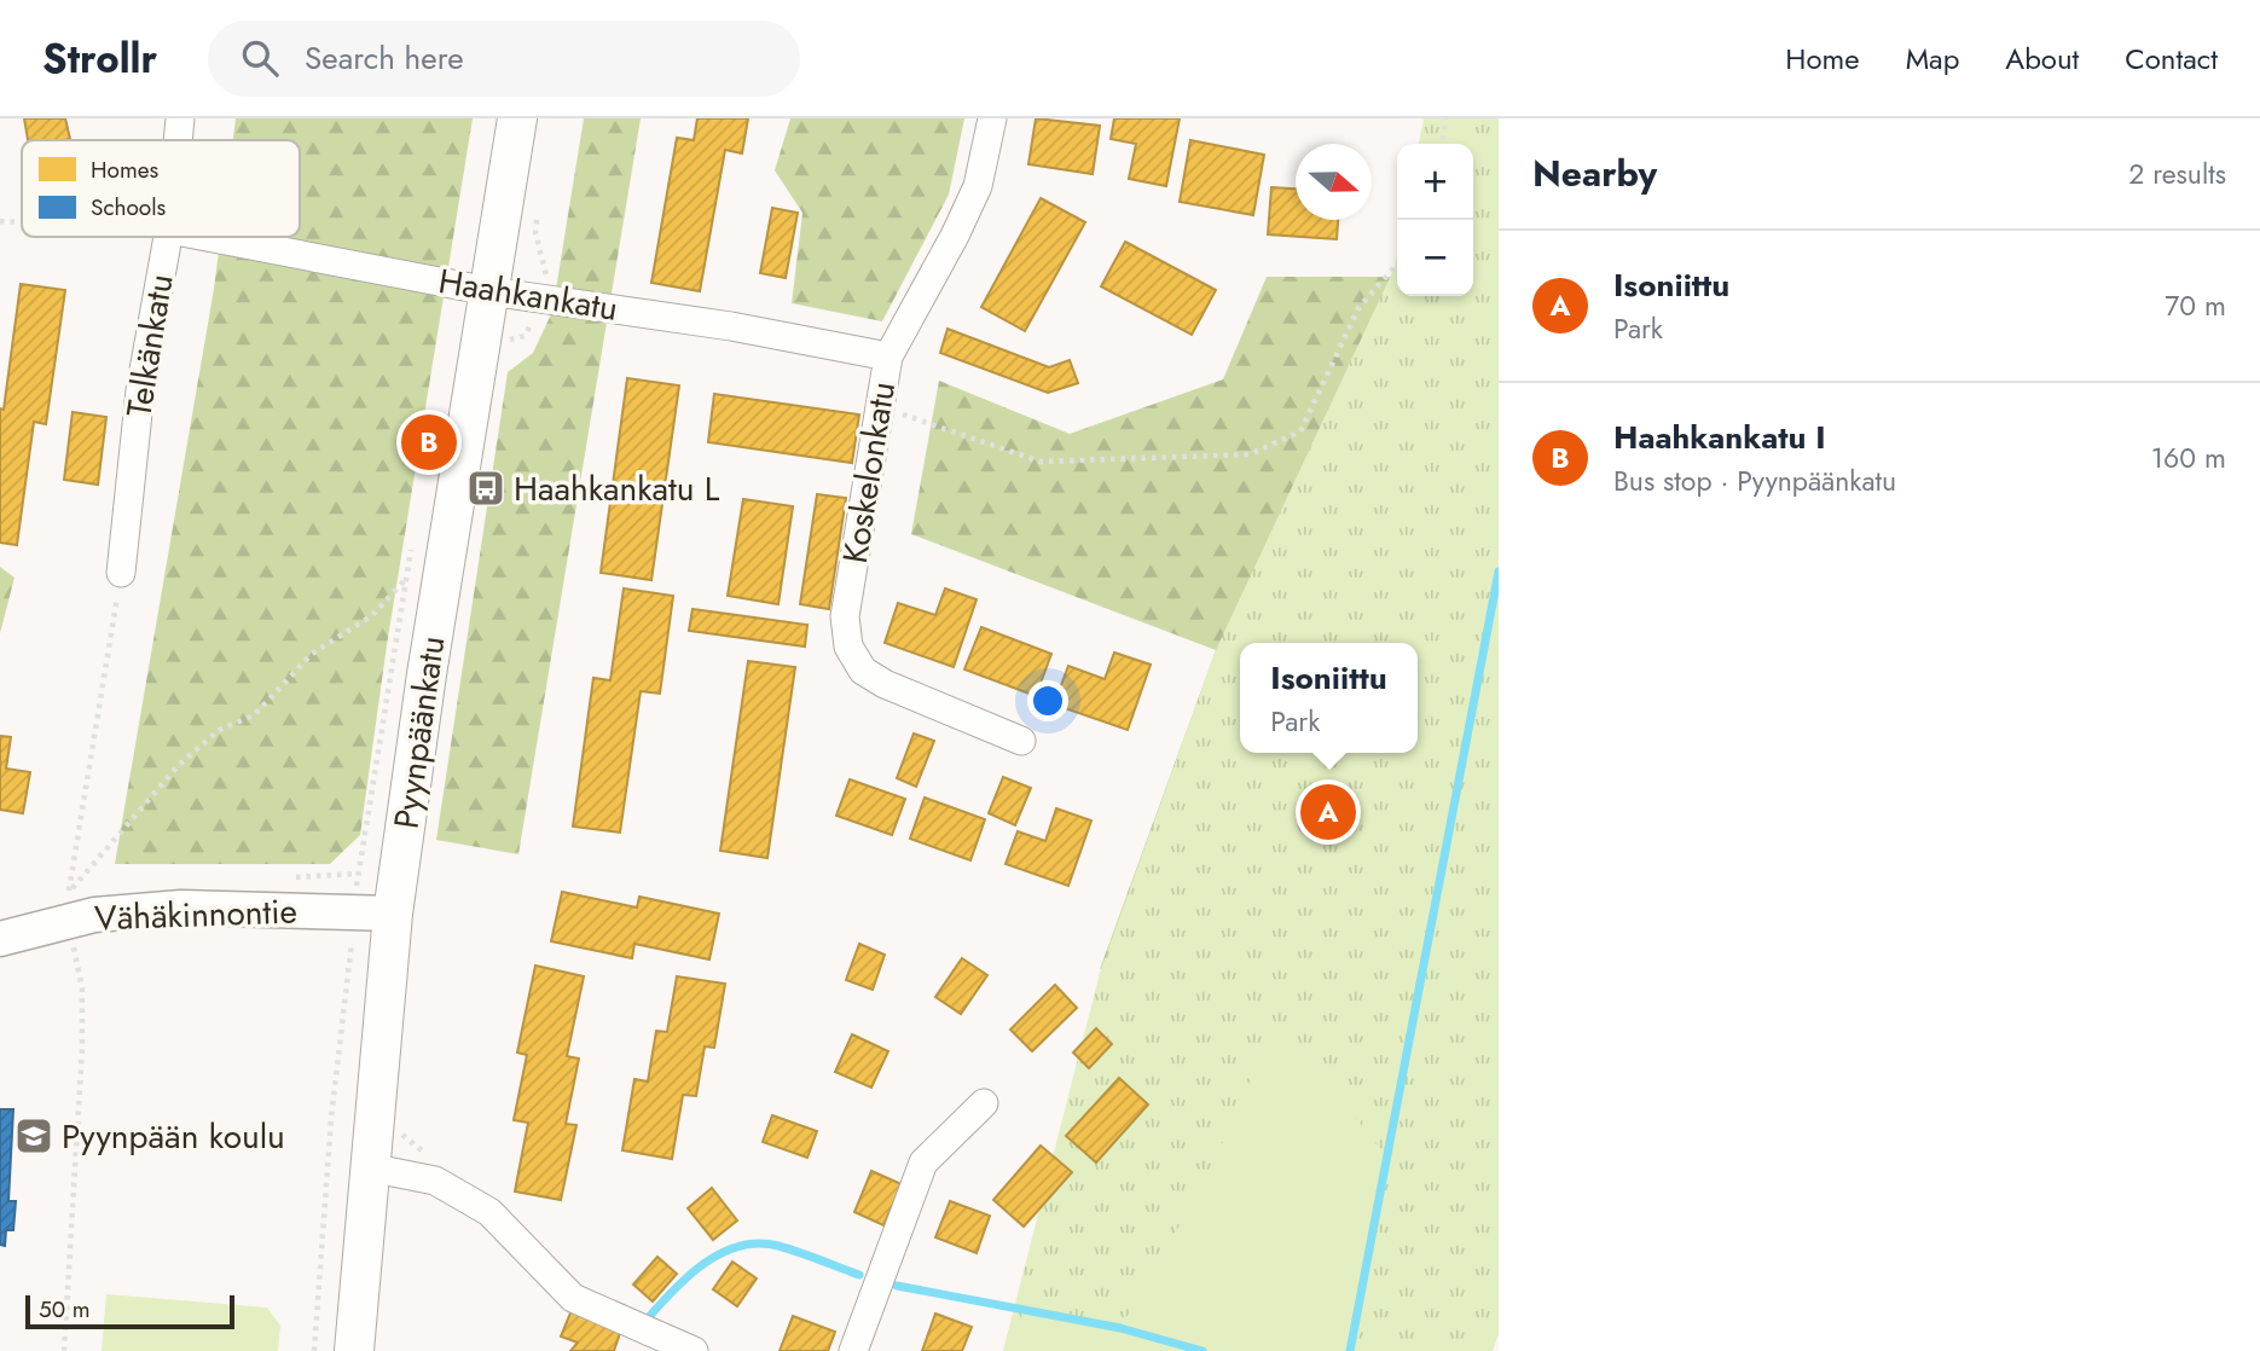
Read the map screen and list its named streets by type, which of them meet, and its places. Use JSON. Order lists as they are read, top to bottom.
{
  "streets": {
    "main road": ["Pyynpäänkatu"],
    "street": [
      "Haahkankatu",
      "Telkänkatu",
      "Koskelonkatu",
      "Vähäkinnontie"
    ]
  },
  "crossings": [
    ["Haahkankatu", "Koskelonkatu"],
    ["Haahkankatu", "Pyynpäänkatu"],
    ["Pyynpäänkatu", "Vähäkinnontie"]
  ],
  "places": {
    "bus stop": ["Haahkankatu L"],
    "school or university": ["Pyynpään koulu"]
  },
  "legend": ["Homes", "Schools"],
  "scale_bar": "50 m",
  "north": "right",
  "page": {
    "header": "Strollr",
    "search": "Search here",
    "nav": [
      "Home",
      "Map",
      "About",
      "Contact"
    ],
    "heading": ["Nearby", "2 results"],
    "map_buttons": ["+", "−"],
    "list": [
      {
        "mark": "A",
        "name": "Isoniittu",
        "note": "Park",
        "value": "70 m"
      },
      {
        "mark": "B",
        "name": "Haahkankatu I",
        "note": "Bus stop · Pyynpäänkatu",
        "value": "160 m"
      }
    ],
    "pins": ["B", "A"],
    "popup": ["Isoniittu", "Park"],
    "scale": "50 m"
  }
}
